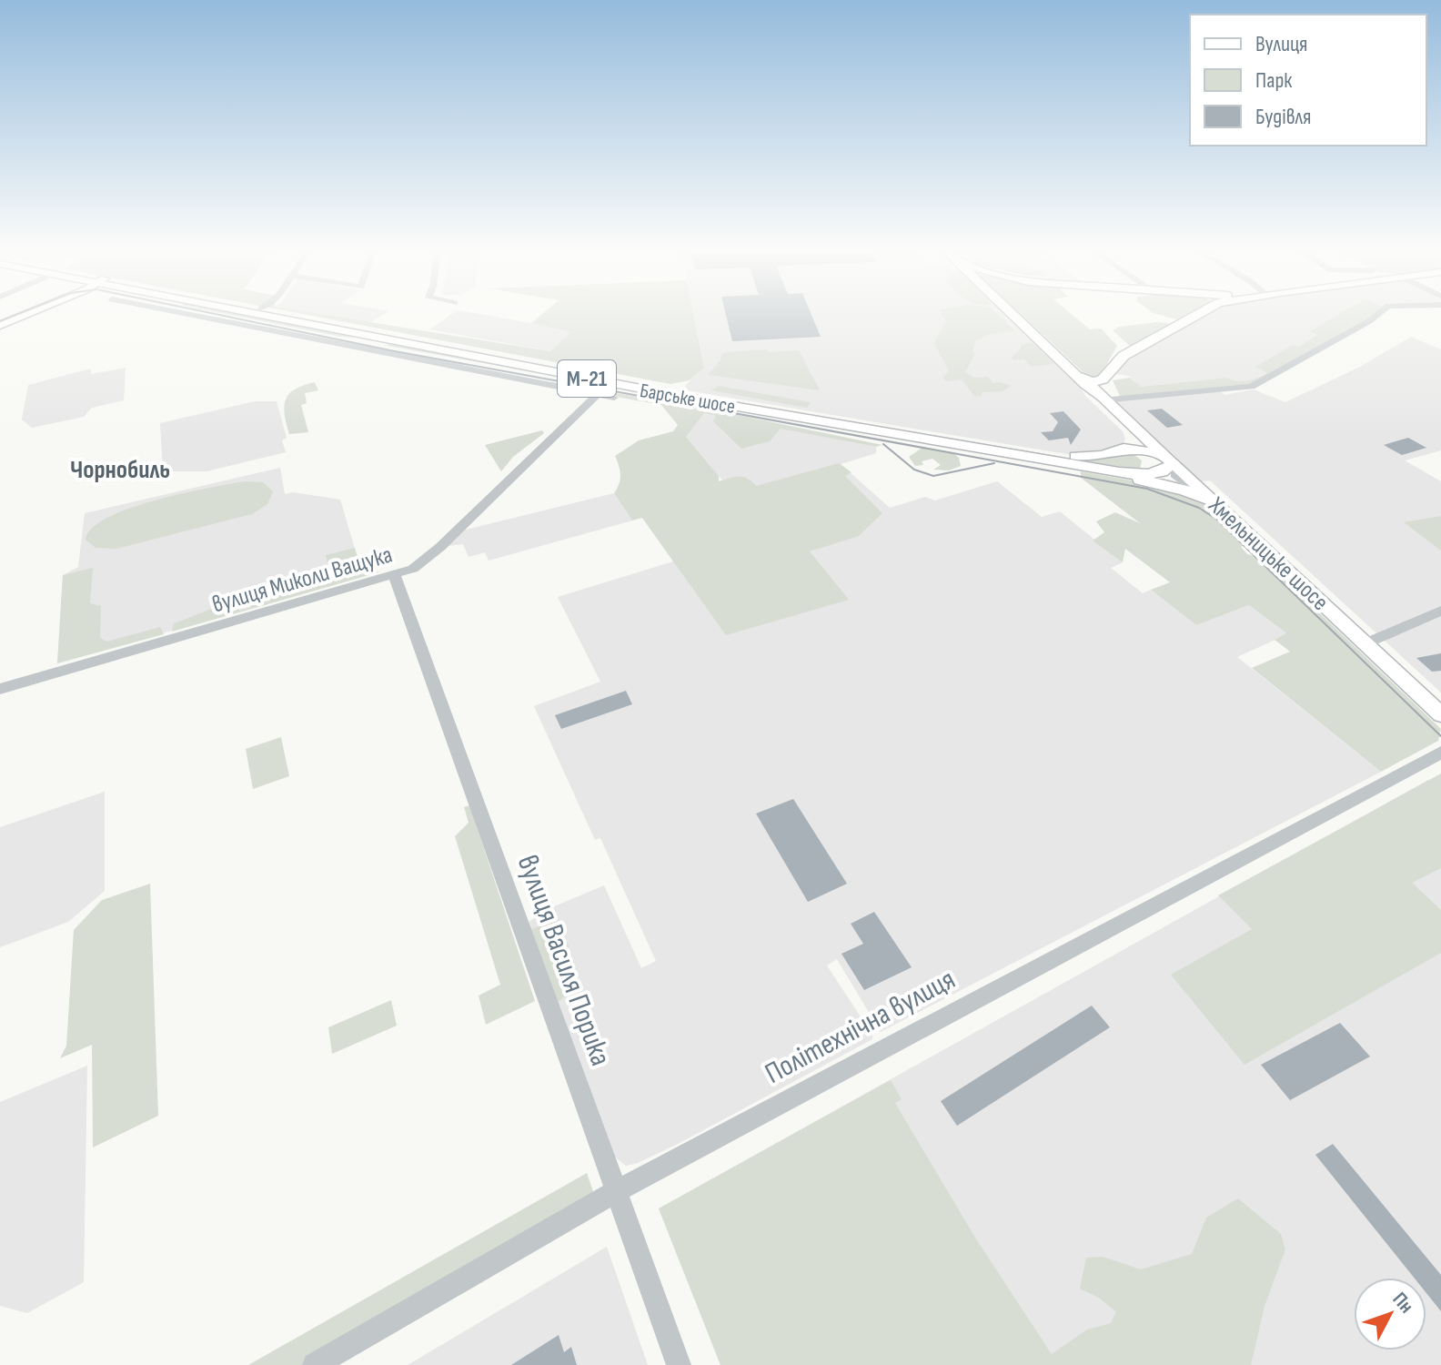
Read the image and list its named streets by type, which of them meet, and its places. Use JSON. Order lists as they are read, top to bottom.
{
  "streets": {
    "highway": ["М-21", "Барське шосе"],
    "main road": ["Хмельницьке шосе"],
    "street": ["вулиця Миколи Ващука", "вулиця Василя Порика", "Політехнічна вулиця"]
  },
  "crossings": [
    ["М-21", "Барське шосе"],
    ["М-21", "Хмельницьке шосе"],
    ["вулиця Миколи Ващука", "вулиця Василя Порика"],
    ["вулиця Василя Порика", "Політехнічна вулиця"]
  ],
  "districts": ["Чорнобиль"],
  "legend": ["Вулиця", "Парк", "Будівля"],
  "north": "top right"
}
